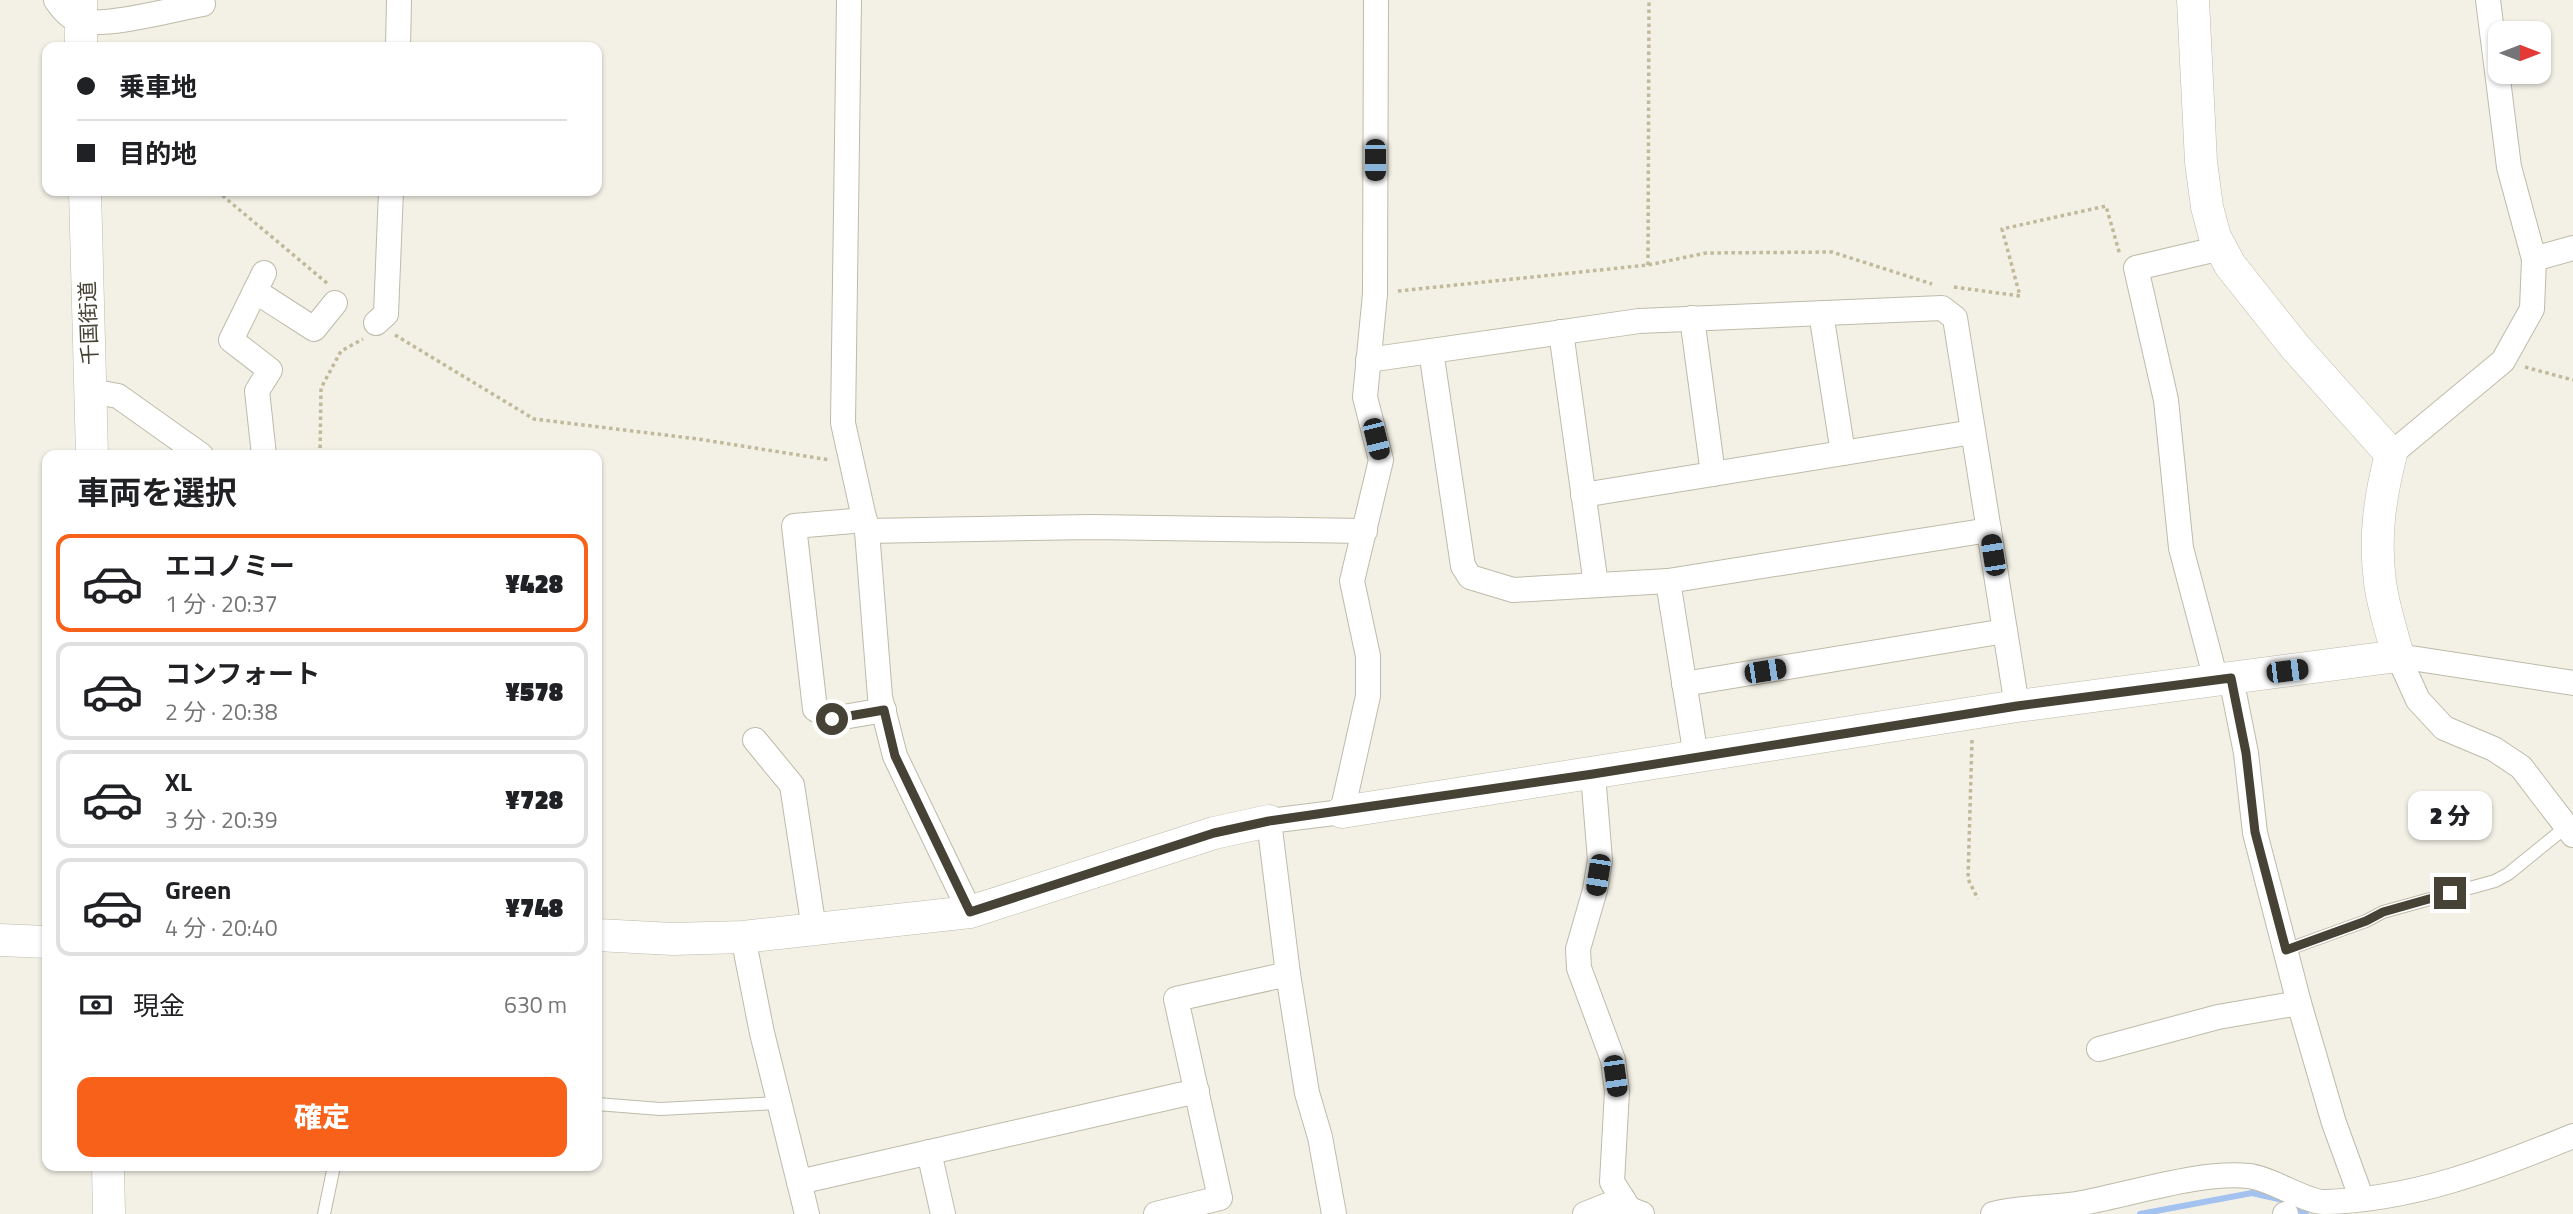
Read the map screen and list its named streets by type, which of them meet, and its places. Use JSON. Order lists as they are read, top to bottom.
{
  "streets": {
    "street": ["千国街道"]
  },
  "north": "right",
  "page": {
    "banner": ["乗車地", "目的地"],
    "heading": "車両を選択",
    "list": [
      {
        "name": "エコノミー",
        "note": "1 分 · 20:37",
        "value": "¥428"
      },
      {
        "name": "コンフォート",
        "note": "2 分 · 20:38",
        "value": "¥578"
      },
      {
        "name": "XL",
        "note": "3 分 · 20:39",
        "value": "¥728"
      },
      {
        "name": "Green",
        "note": "4 分 · 20:40",
        "value": "¥748"
      }
    ],
    "bubble": "2 分",
    "pay": ["現金", "630 m"],
    "buttons": "確定"
  }
}
